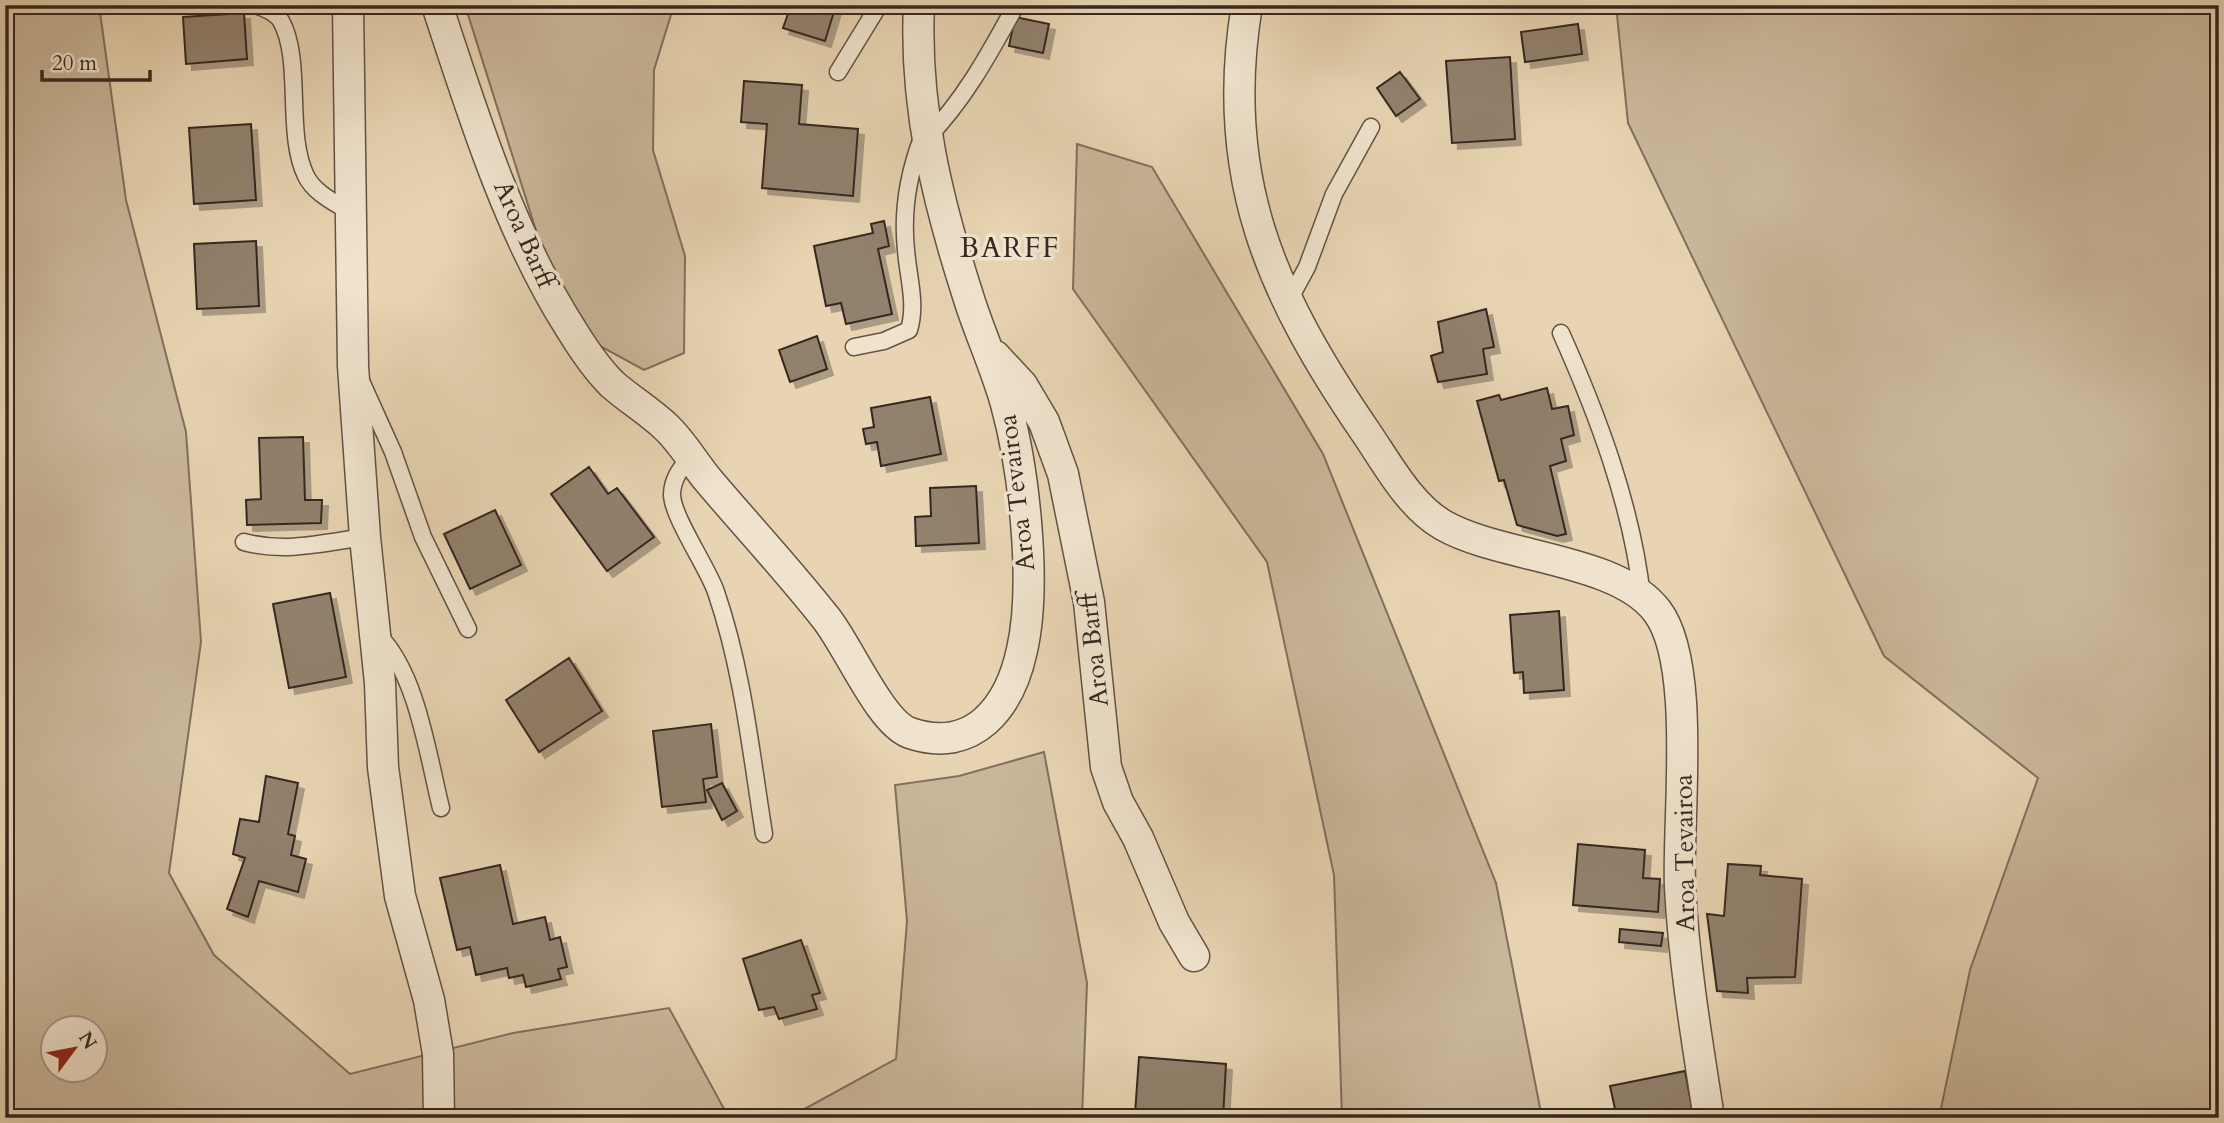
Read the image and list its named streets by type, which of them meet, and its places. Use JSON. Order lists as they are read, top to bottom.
{
  "streets": {
    "street": ["Aroa Barff", "Aroa Tevairoa"]
  },
  "crossings": [
    ["Aroa Barff", "Aroa Tevairoa"]
  ],
  "districts": ["BARFF"],
  "scale_bar": "20 m",
  "north": "top right"
}
